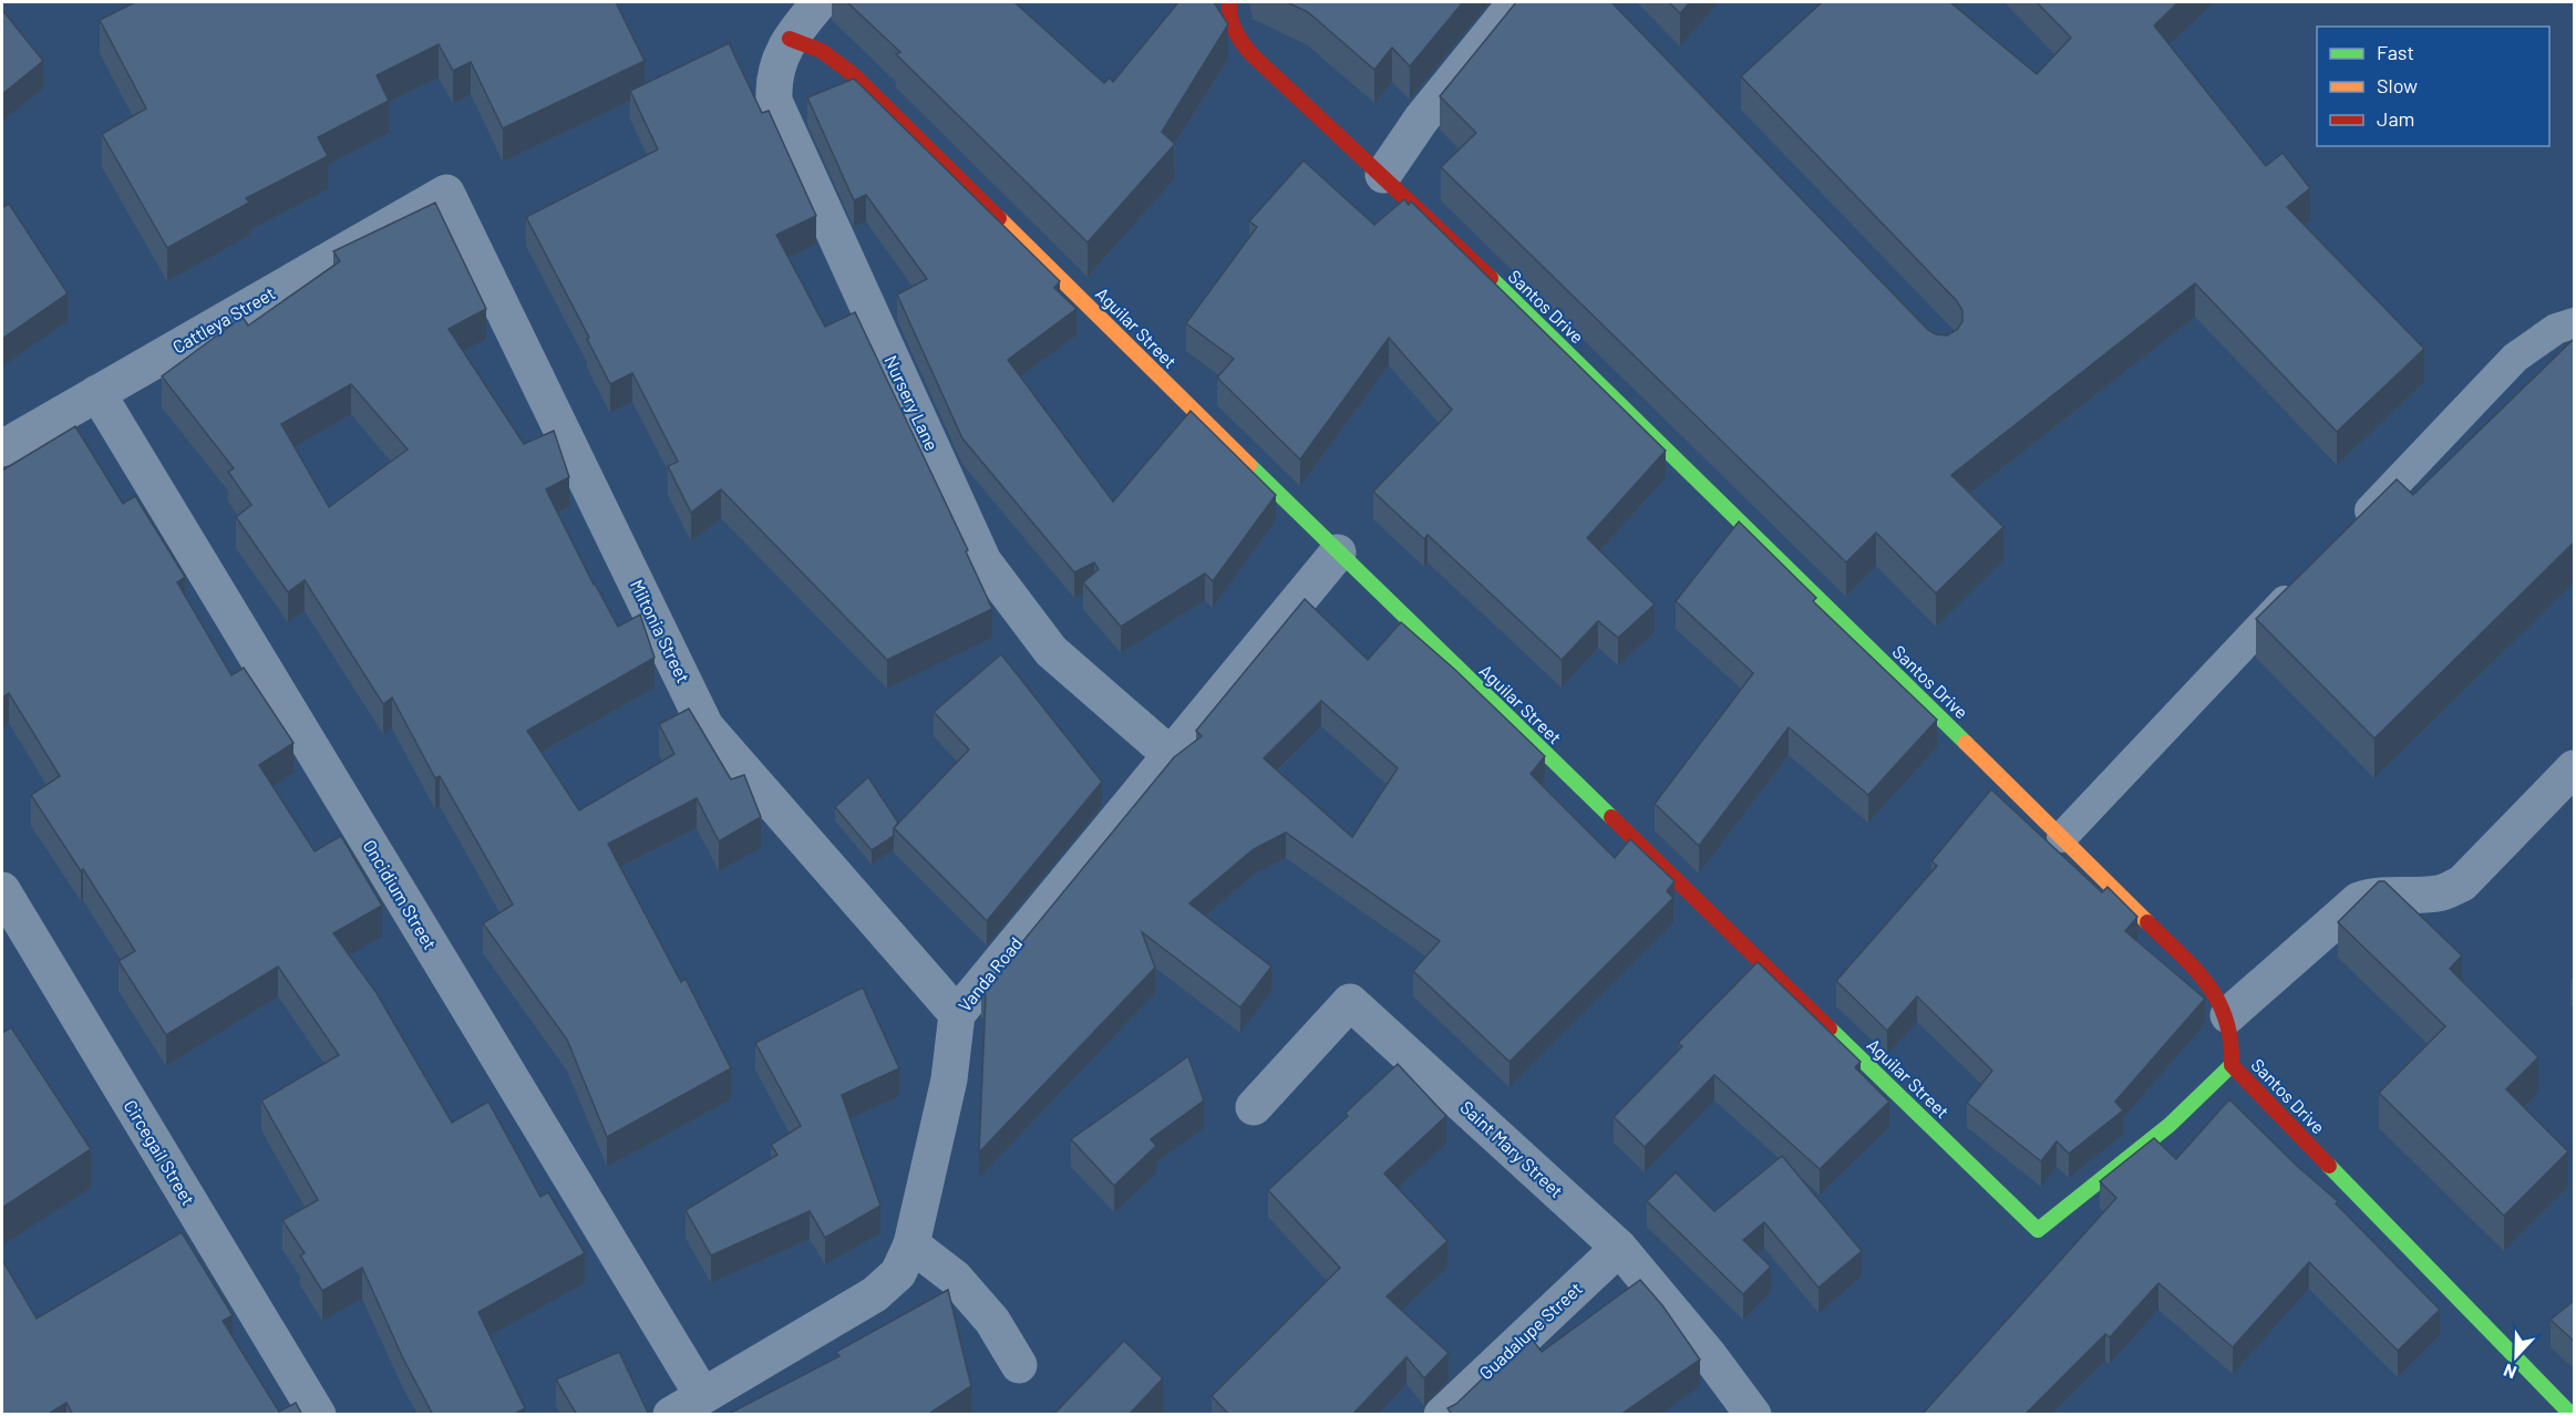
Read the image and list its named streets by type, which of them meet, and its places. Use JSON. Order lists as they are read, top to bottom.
{
  "streets": {
    "street": [
      "Santos Drive",
      "Cattleya Street",
      "Aguilar Street",
      "Nursery Lane",
      "Miltonia Street",
      "Oncidium Street",
      "Vanda Road",
      "Saint Mary Street",
      "Circegail Street",
      "Guadalupe Street"
    ]
  },
  "crossings": [
    ["Santos Drive", "Aguilar Street"],
    ["Cattleya Street", "Miltonia Street"],
    ["Cattleya Street", "Oncidium Street"],
    ["Aguilar Street", "Nursery Lane"],
    ["Aguilar Street", "Vanda Road"],
    ["Nursery Lane", "Vanda Road"],
    ["Miltonia Street", "Vanda Road"],
    ["Oncidium Street", "Vanda Road"],
    ["Saint Mary Street", "Guadalupe Street"]
  ],
  "legend": ["Fast", "Slow", "Jam"],
  "north": "bottom"
}
